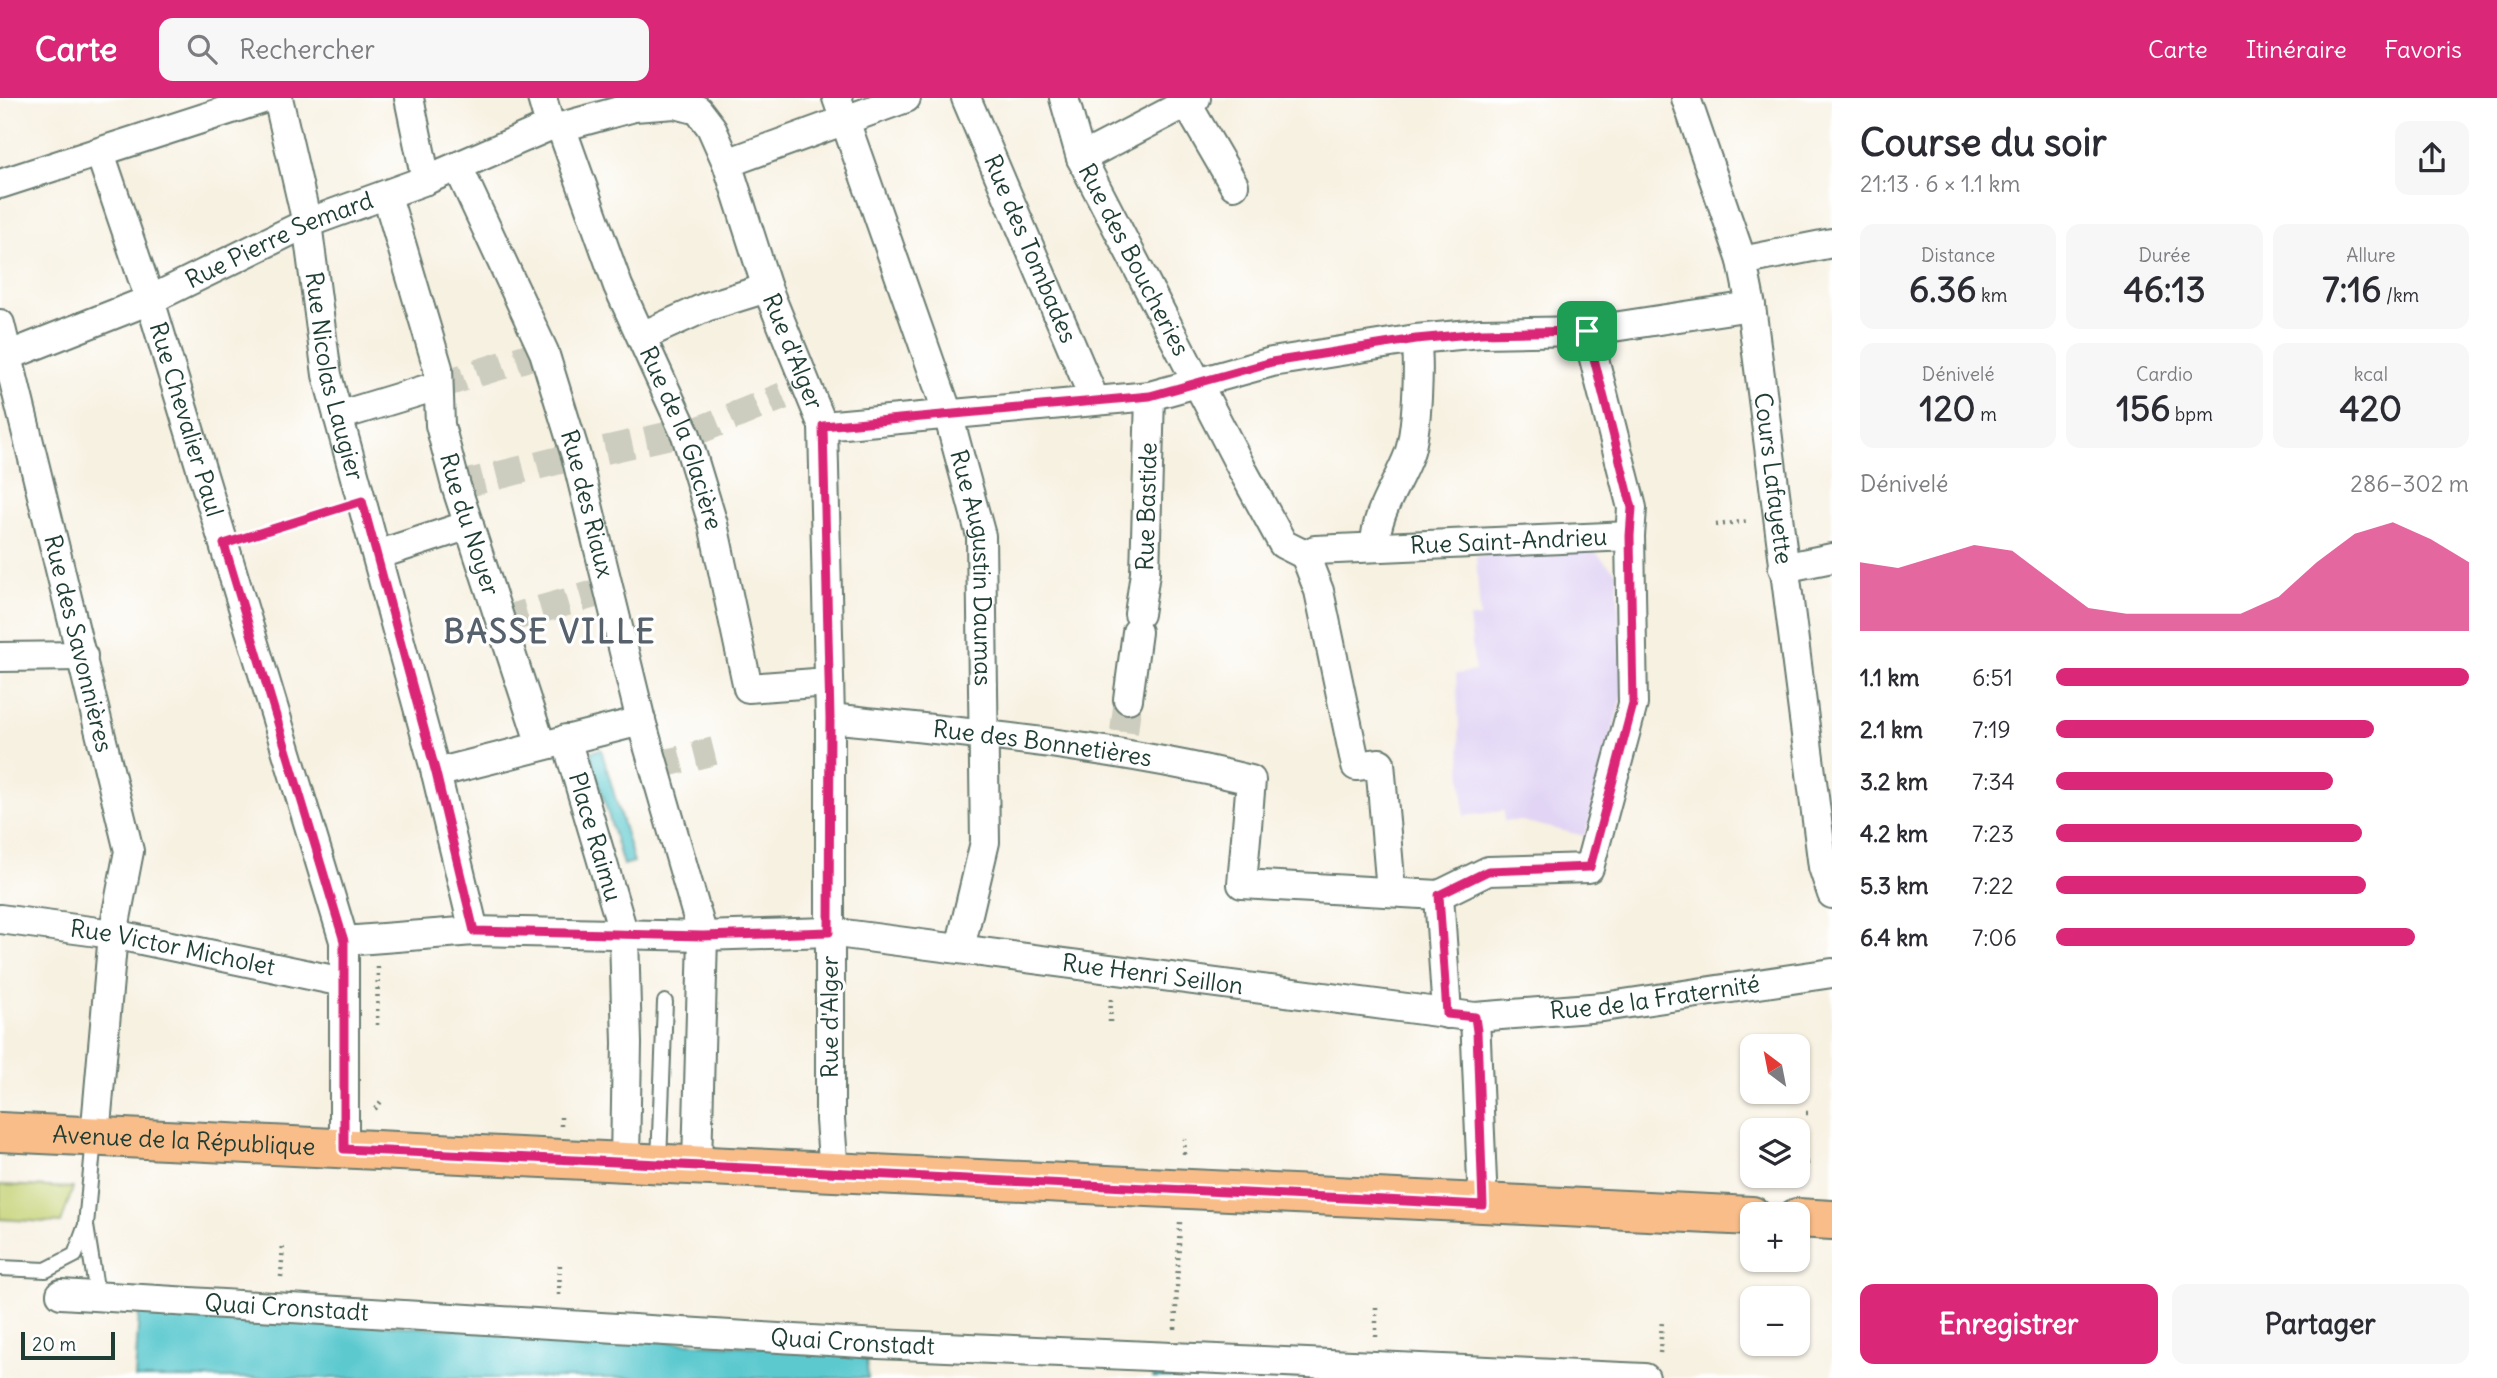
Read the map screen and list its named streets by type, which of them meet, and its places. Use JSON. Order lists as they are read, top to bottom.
{
  "streets": {
    "main road": ["Avenue de la République"],
    "street": [
      "Rue Pierre Semard",
      "Rue des Tombades",
      "Rue des Boucheries",
      "Rue d'Alger",
      "Rue Nicolas Laugier",
      "Rue Chevalier Paul",
      "Rue de la Glacière",
      "Cours Lafayette",
      "Rue des Riaux",
      "Rue Bastide",
      "Rue du Noyer",
      "Rue Saint-Andrieu",
      "Rue Augustin Daumas",
      "Rue des Savonnières",
      "Rue des Bonnetières",
      "Place Raimu",
      "Rue Victor Micholet",
      "Rue Henri Seillon",
      "Rue de la Fraternité",
      "Quai Cronstadt"
    ]
  },
  "crossings": [
    ["Rue Pierre Semard", "Rue d'Alger"],
    ["Rue Pierre Semard", "Rue Nicolas Laugier"],
    ["Rue Pierre Semard", "Rue Chevalier Paul"],
    ["Rue Pierre Semard", "Rue de la Glacière"],
    ["Rue Pierre Semard", "Rue des Riaux"],
    ["Rue Pierre Semard", "Rue du Noyer"],
    ["Rue Pierre Semard", "Rue des Savonnières"],
    ["Rue des Boucheries", "Rue Saint-Andrieu"],
    ["Rue d'Alger", "Rue de la Glacière"],
    ["Rue d'Alger", "Rue des Bonnetières"],
    ["Rue d'Alger", "Rue Henri Seillon"],
    ["Rue d'Alger", "Avenue de la République"],
    ["Rue Nicolas Laugier", "Rue Henri Seillon"],
    ["Rue Chevalier Paul", "Rue Victor Micholet"],
    ["Rue Chevalier Paul", "Rue Henri Seillon"],
    ["Rue Chevalier Paul", "Avenue de la République"],
    ["Rue des Riaux", "Place Raimu"],
    ["Rue des Riaux", "Rue Henri Seillon"],
    ["Rue des Riaux", "Avenue de la République"],
    ["Rue du Noyer", "Place Raimu"],
    ["Rue Augustin Daumas", "Rue des Bonnetières"],
    ["Rue Augustin Daumas", "Rue Henri Seillon"],
    ["Rue des Savonnières", "Rue Victor Micholet"],
    ["Rue des Savonnières", "Avenue de la République"],
    ["Place Raimu", "Rue Henri Seillon"],
    ["Place Raimu", "Avenue de la République"],
    ["Rue Henri Seillon", "Rue de la Fraternité"]
  ],
  "districts": ["BASSE VILLE"],
  "scale_bar": "20 m",
  "north": "top left",
  "page": {
    "header": "Carte",
    "search": "Rechercher",
    "nav": ["Carte", "Itinéraire", "Favoris"],
    "heading": ["Course du soir", "21:13 · 6 × 1.1 km"],
    "stats": [
      ["Distance", "6.36 km"],
      ["Durée", "46:13"],
      ["Allure", "7:16 /km"],
      ["Dénivelé", "120 m"],
      ["Cardio", "156 bpm"],
      ["kcal", "420"]
    ],
    "chart": ["Dénivelé", "286–302 m"],
    "list": [
      {
        "name": "1.1 km",
        "note": "6:51"
      },
      {
        "name": "2.1 km",
        "note": "7:19"
      },
      {
        "name": "3.2 km",
        "note": "7:34"
      },
      {
        "name": "4.2 km",
        "note": "7:23"
      },
      {
        "name": "5.3 km",
        "note": "7:22"
      },
      {
        "name": "6.4 km",
        "note": "7:06"
      }
    ],
    "map_buttons": ["+", "−"],
    "buttons": ["Enregistrer", "Partager"],
    "scale": "20 m"
  }
}
